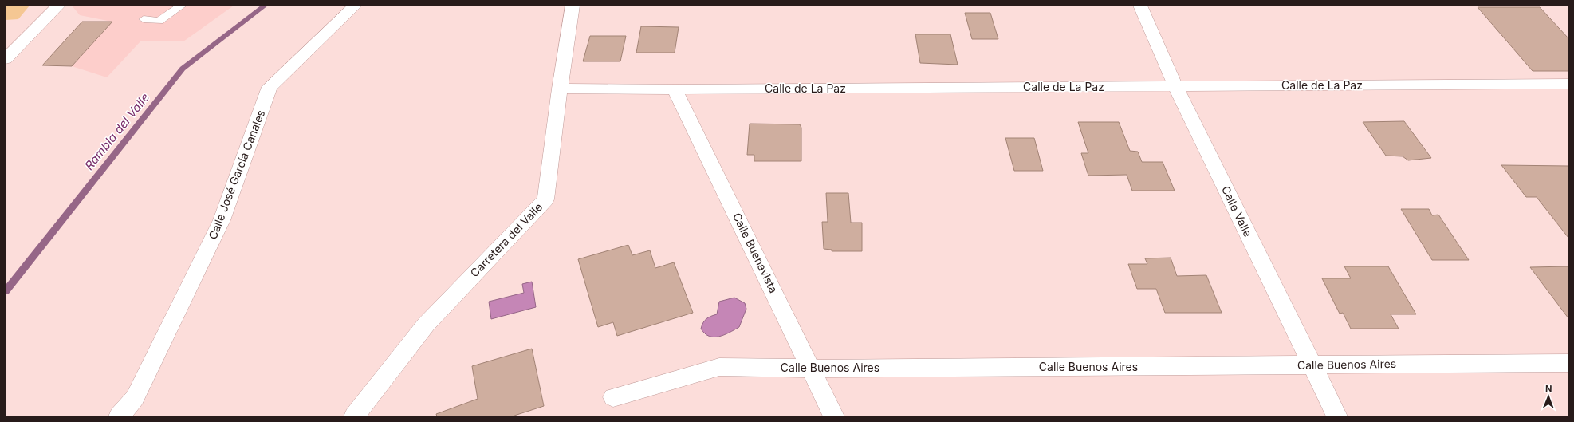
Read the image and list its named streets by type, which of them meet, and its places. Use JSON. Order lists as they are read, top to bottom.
{
  "streets": {
    "street": [
      "Calle de La Paz",
      "Calle José García Canales",
      "Calle Valle",
      "Carretera del Valle",
      "Calle Buenavista",
      "Calle Buenos Aires"
    ]
  },
  "crossings": [
    ["Calle de La Paz", "Calle Valle"],
    ["Calle de La Paz", "Carretera del Valle"],
    ["Calle de La Paz", "Calle Buenavista"],
    ["Calle Valle", "Calle Buenos Aires"],
    ["Calle Buenavista", "Calle Buenos Aires"]
  ],
  "water": ["Rambla del Valle"],
  "north": "top"
}
